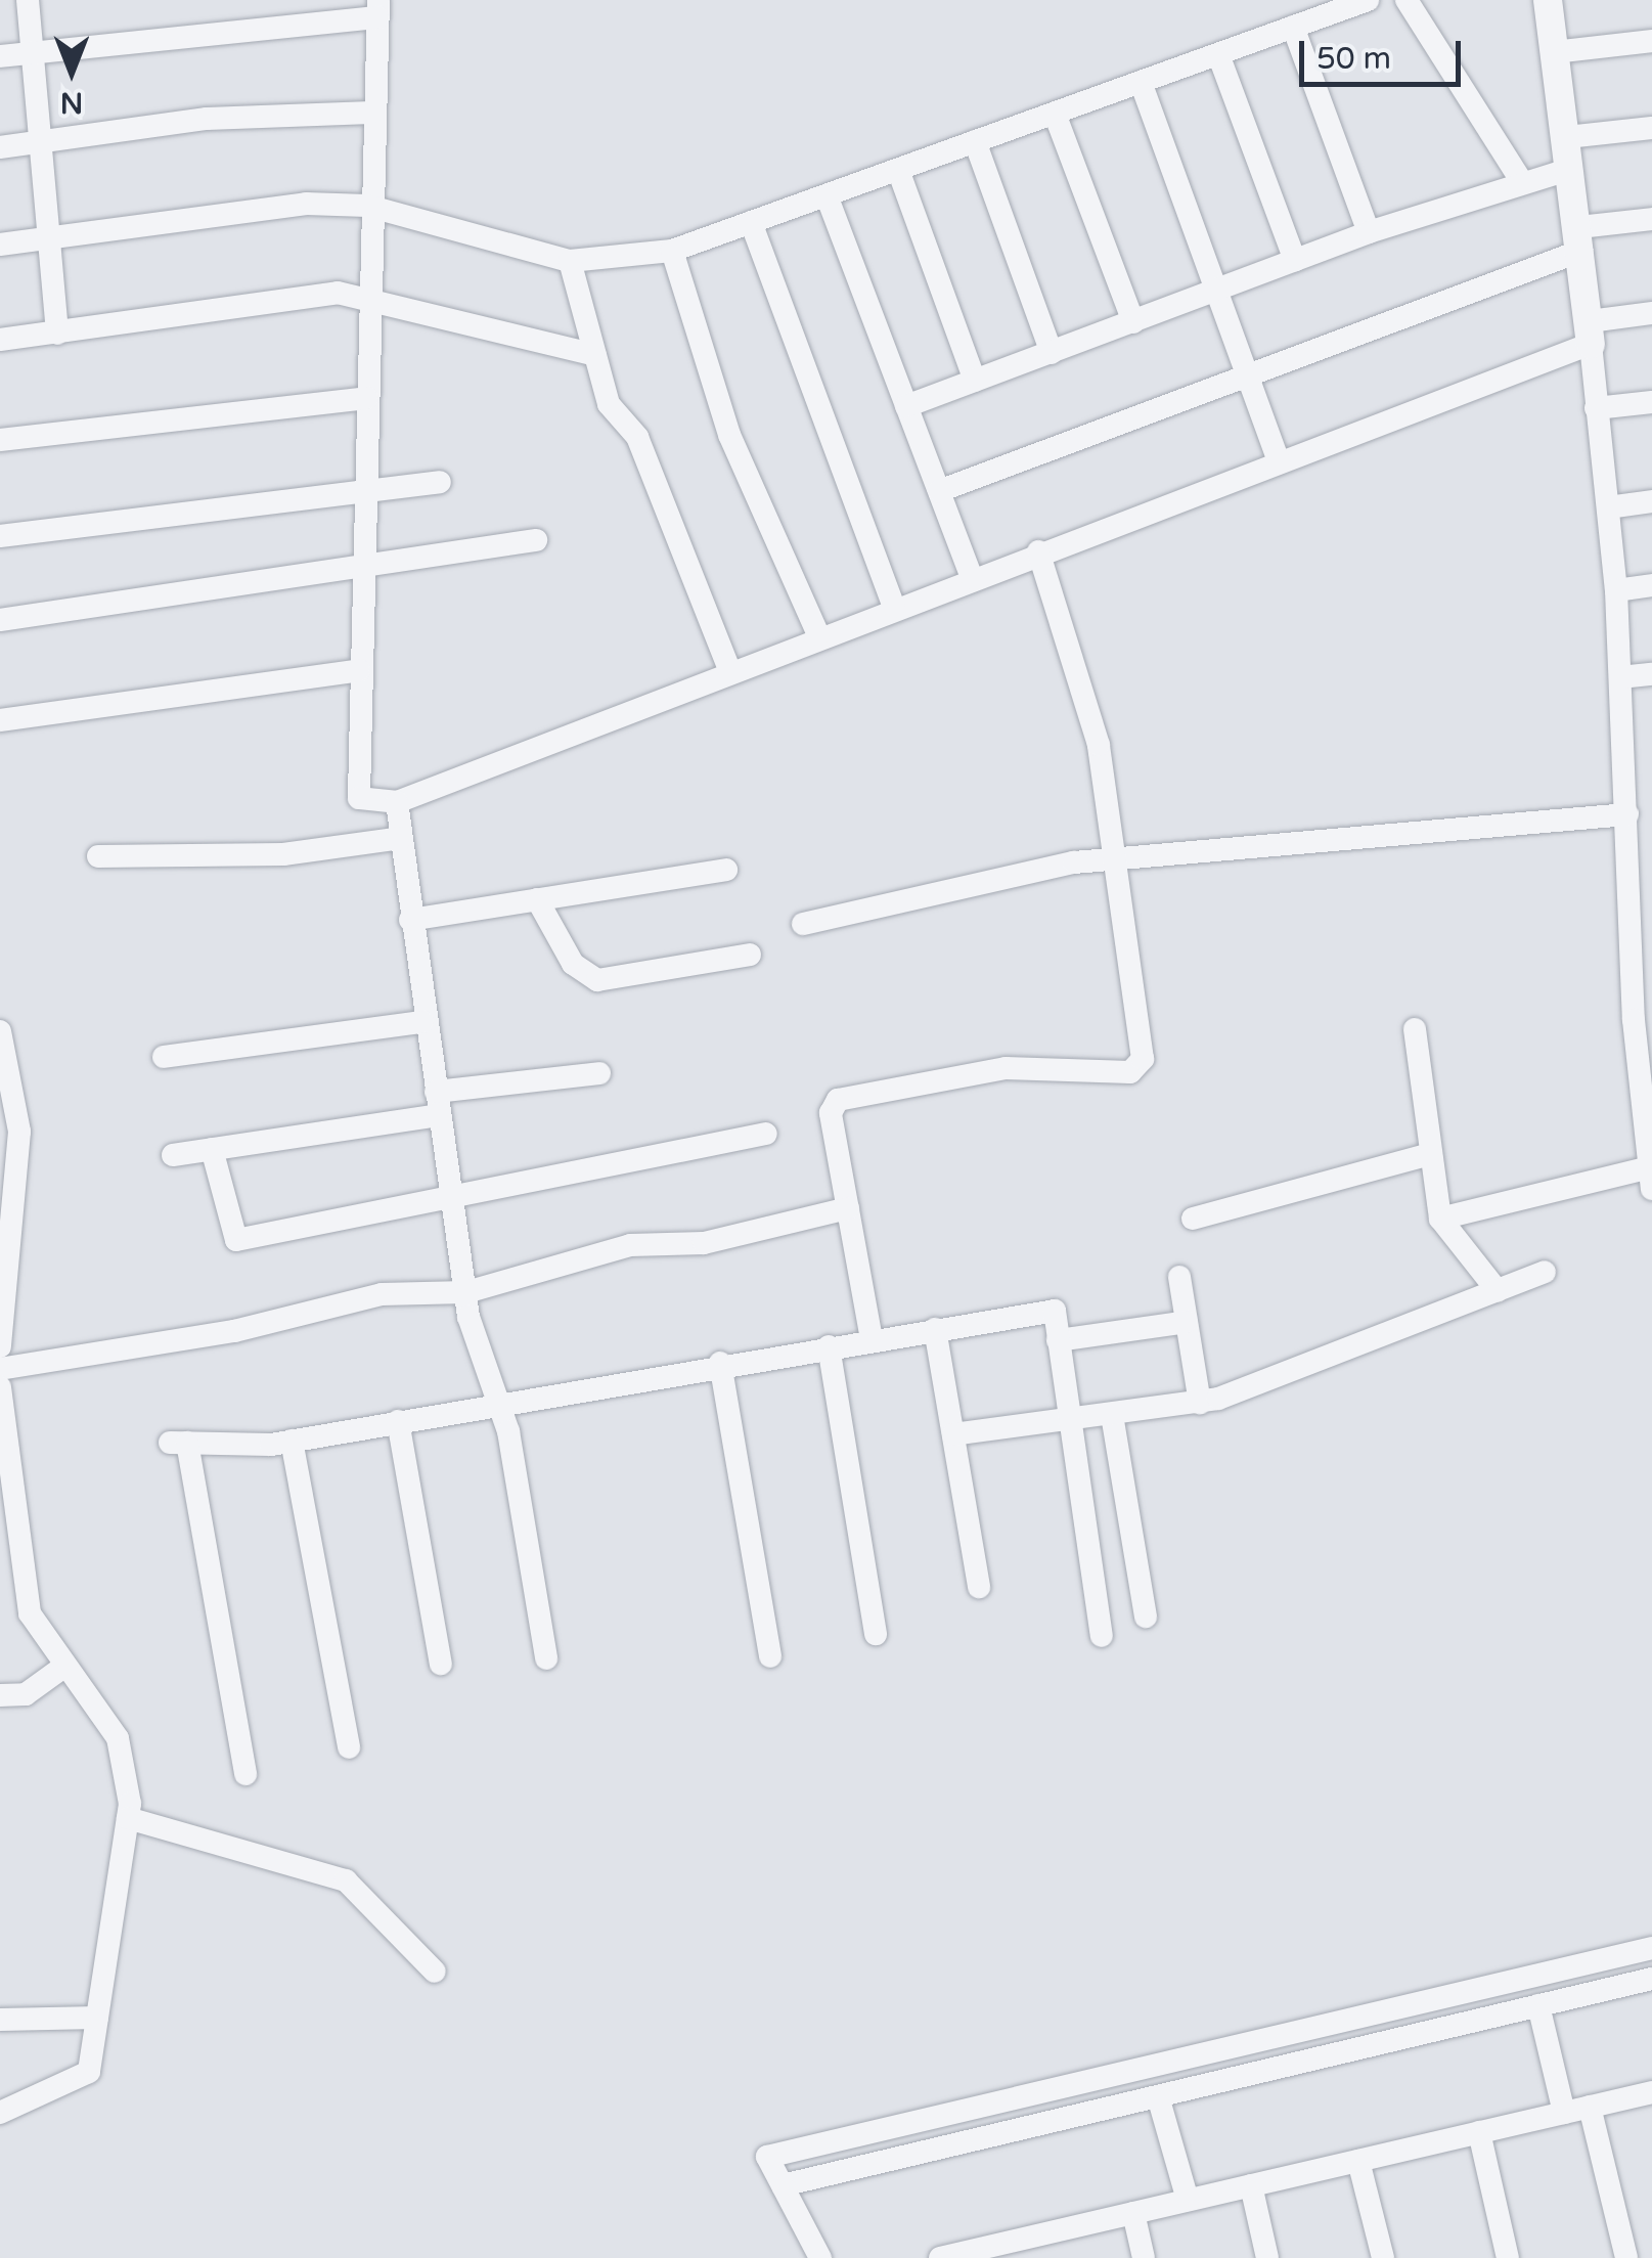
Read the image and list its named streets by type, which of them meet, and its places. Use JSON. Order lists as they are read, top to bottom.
{
  "scale_bar": "50 m",
  "north": "bottom"
}
